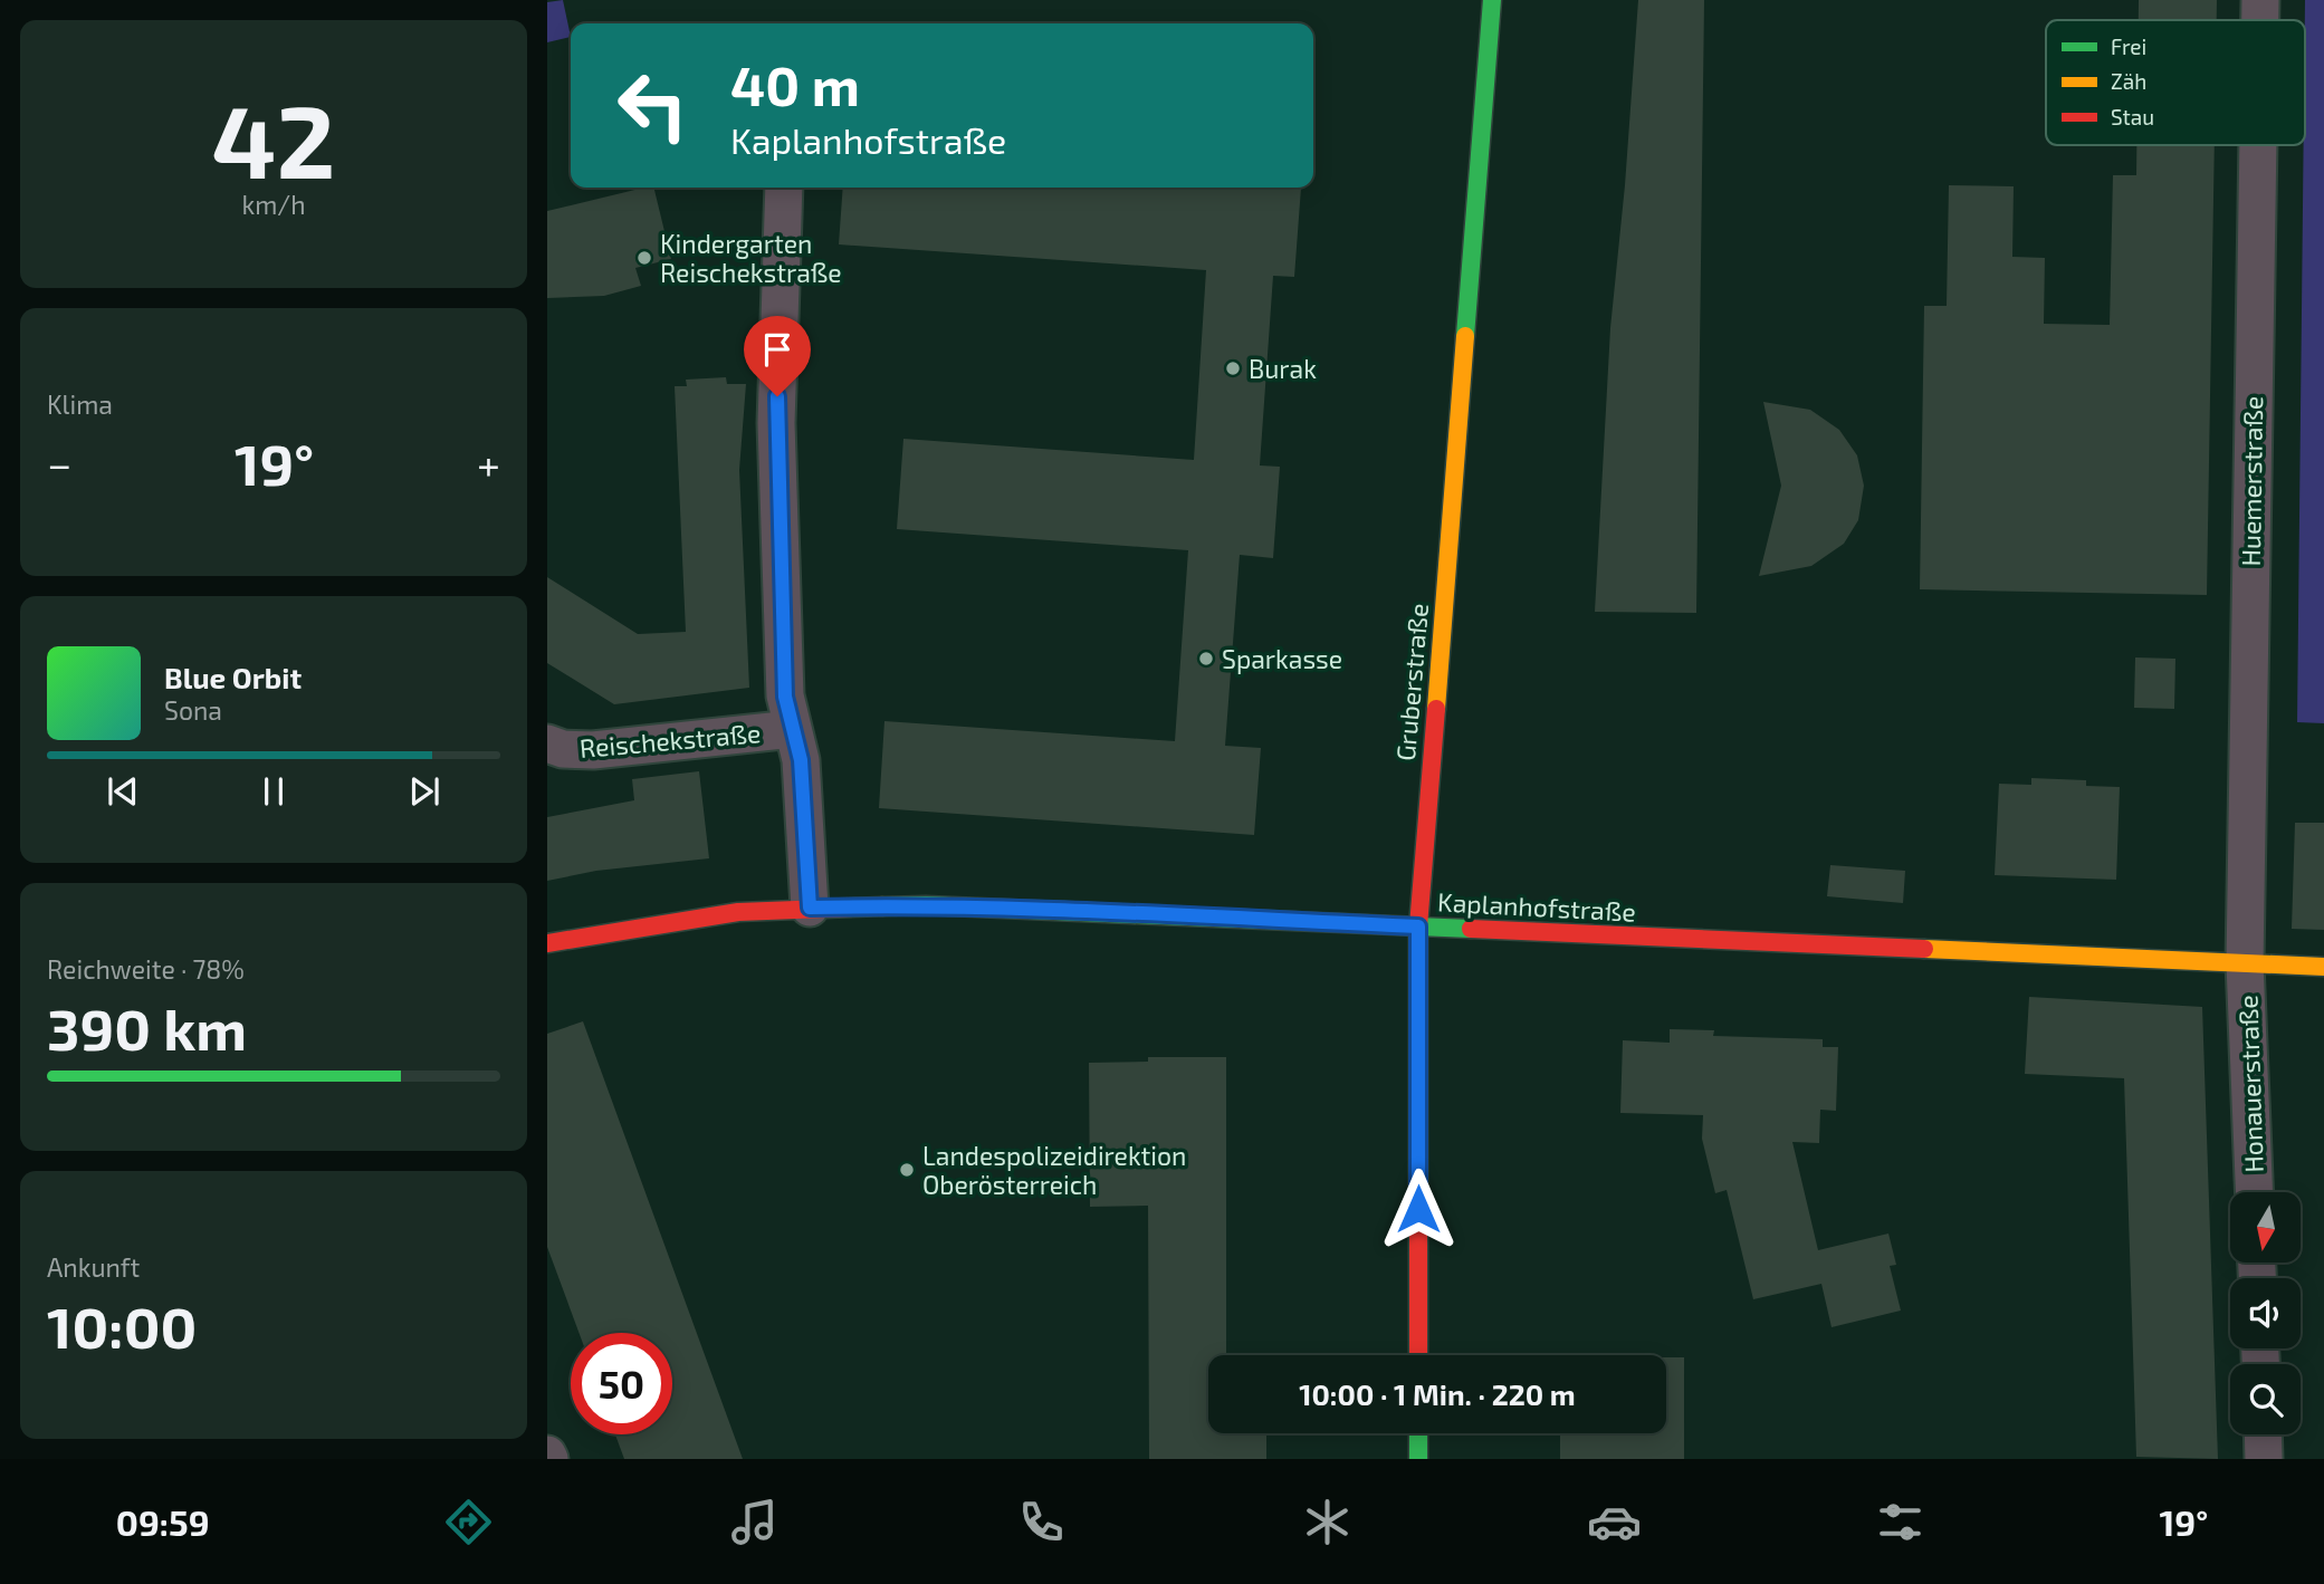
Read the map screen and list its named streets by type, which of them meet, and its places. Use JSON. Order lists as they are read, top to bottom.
{
  "streets": {
    "street": [
      "Huemerstraße",
      "Gruberstraße",
      "Reischekstraße",
      "Kaplanhofstraße",
      "Honauerstraße"
    ]
  },
  "crossings": [
    ["Huemerstraße", "Kaplanhofstraße"],
    ["Huemerstraße", "Honauerstraße"],
    ["Gruberstraße", "Kaplanhofstraße"],
    ["Reischekstraße", "Kaplanhofstraße"],
    ["Kaplanhofstraße", "Honauerstraße"]
  ],
  "places": [
    "Kindergarten Reischekstraße",
    "Burak",
    "Sparkasse",
    "Landespolizeidirektion Oberösterreich"
  ],
  "legend": ["Frei", "Zäh", "Stau"],
  "north": "bottom",
  "page": {
    "tile": [
      ["42", "km/h"],
      "Klima",
      ["Reichweite · 78%", "390 km"],
      ["Ankunft", "10:00"]
    ],
    "turn": ["40 m", "Kaplanhofstraße"],
    "heat": ["−", "19°", "+"],
    "song": ["Blue Orbit", "Sona"],
    "limit": "50",
    "trip": "10:00 · 1 Min. · 220 m",
    "tabs": ["09:59", "19°"]
  }
}
